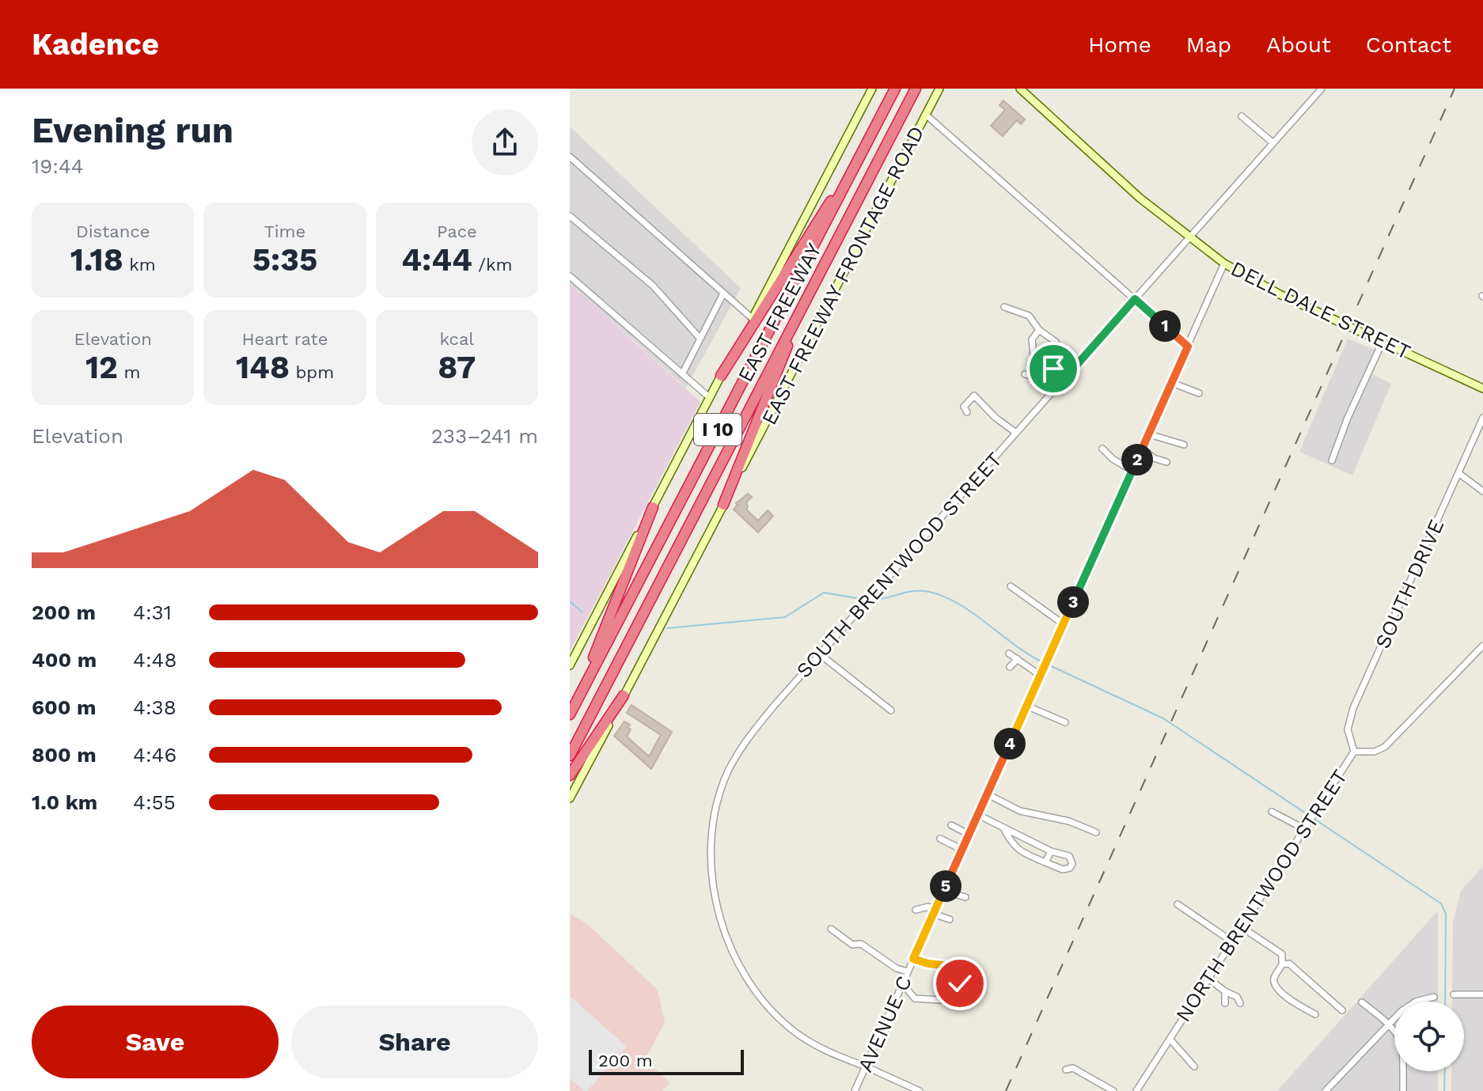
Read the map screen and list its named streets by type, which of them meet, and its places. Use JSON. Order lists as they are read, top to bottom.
{
  "streets": {
    "highway": ["EAST FREEWAY", "I 10"],
    "main road": ["EAST FREEWAY FRONTAGE ROAD", "DELL DALE STREET"],
    "street": [
      "SOUTH BRENTWOOD STREET",
      "SOUTH DRIVE",
      "NORTH BRENTWOOD STREET",
      "AVENUE C"
    ]
  },
  "crossings": [
    ["DELL DALE STREET", "SOUTH BRENTWOOD STREET"],
    ["DELL DALE STREET", "AVENUE C"],
    ["SOUTH BRENTWOOD STREET", "AVENUE C"],
    ["SOUTH DRIVE", "NORTH BRENTWOOD STREET"]
  ],
  "scale_bar": "200 m",
  "page": {
    "header": "Kadence",
    "nav": [
      "Home",
      "Map",
      "About",
      "Contact"
    ],
    "heading": ["Evening run", "19:44"],
    "stats": [
      ["Distance", "1.18 km"],
      ["Time", "5:35"],
      ["Pace", "4:44 /km"],
      ["Elevation", "12 m"],
      ["Heart rate", "148 bpm"],
      ["kcal", "87"]
    ],
    "pins": [
      "1",
      "2",
      "3",
      "4",
      "5"
    ],
    "chart": ["Elevation", "233–241 m"],
    "list": [
      {
        "name": "200 m",
        "note": "4:31"
      },
      {
        "name": "400 m",
        "note": "4:48"
      },
      {
        "name": "600 m",
        "note": "4:38"
      },
      {
        "name": "800 m",
        "note": "4:46"
      },
      {
        "name": "1.0 km",
        "note": "4:55"
      }
    ],
    "buttons": ["Save", "Share"],
    "scale": "200 m"
  }
}
